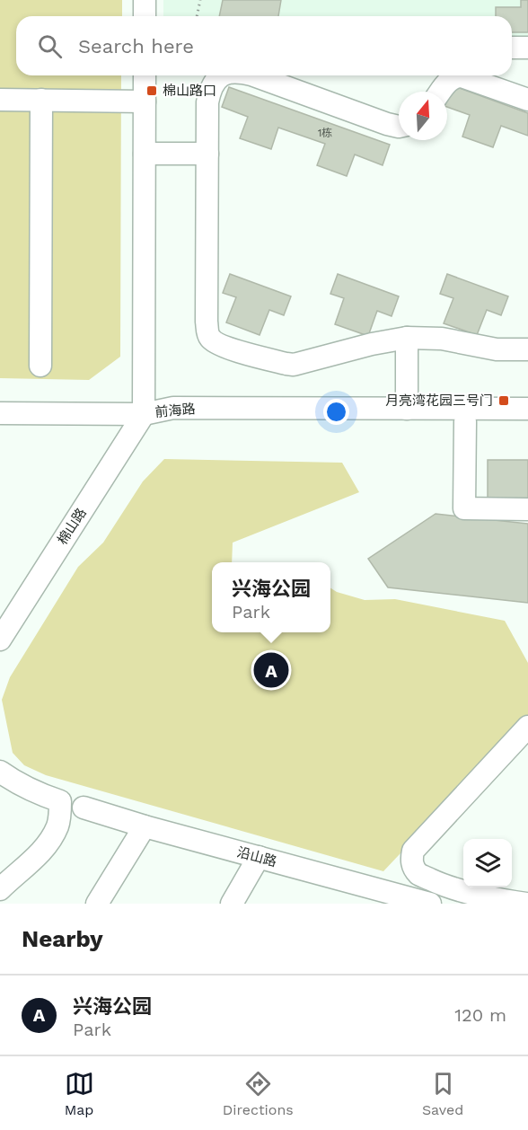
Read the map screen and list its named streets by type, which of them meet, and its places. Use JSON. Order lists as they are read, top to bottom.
{
  "streets": {
    "street": ["前海路", "棉山路", "沿山路"]
  },
  "crossings": [
    ["前海路", "棉山路"]
  ],
  "places": {
    "transit": ["棉山路口", "月亮湾花园三号门"]
  },
  "house_numbers": ["1栋"],
  "north": "top",
  "page": {
    "search": "Search here",
    "popup": ["兴海公园", "Park"],
    "pins": "A",
    "heading": "Nearby",
    "list": [
      {
        "mark": "A",
        "name": "兴海公园",
        "note": "Park",
        "value": "120 m"
      }
    ],
    "nav": ["Map", "Directions", "Saved"]
  }
}
